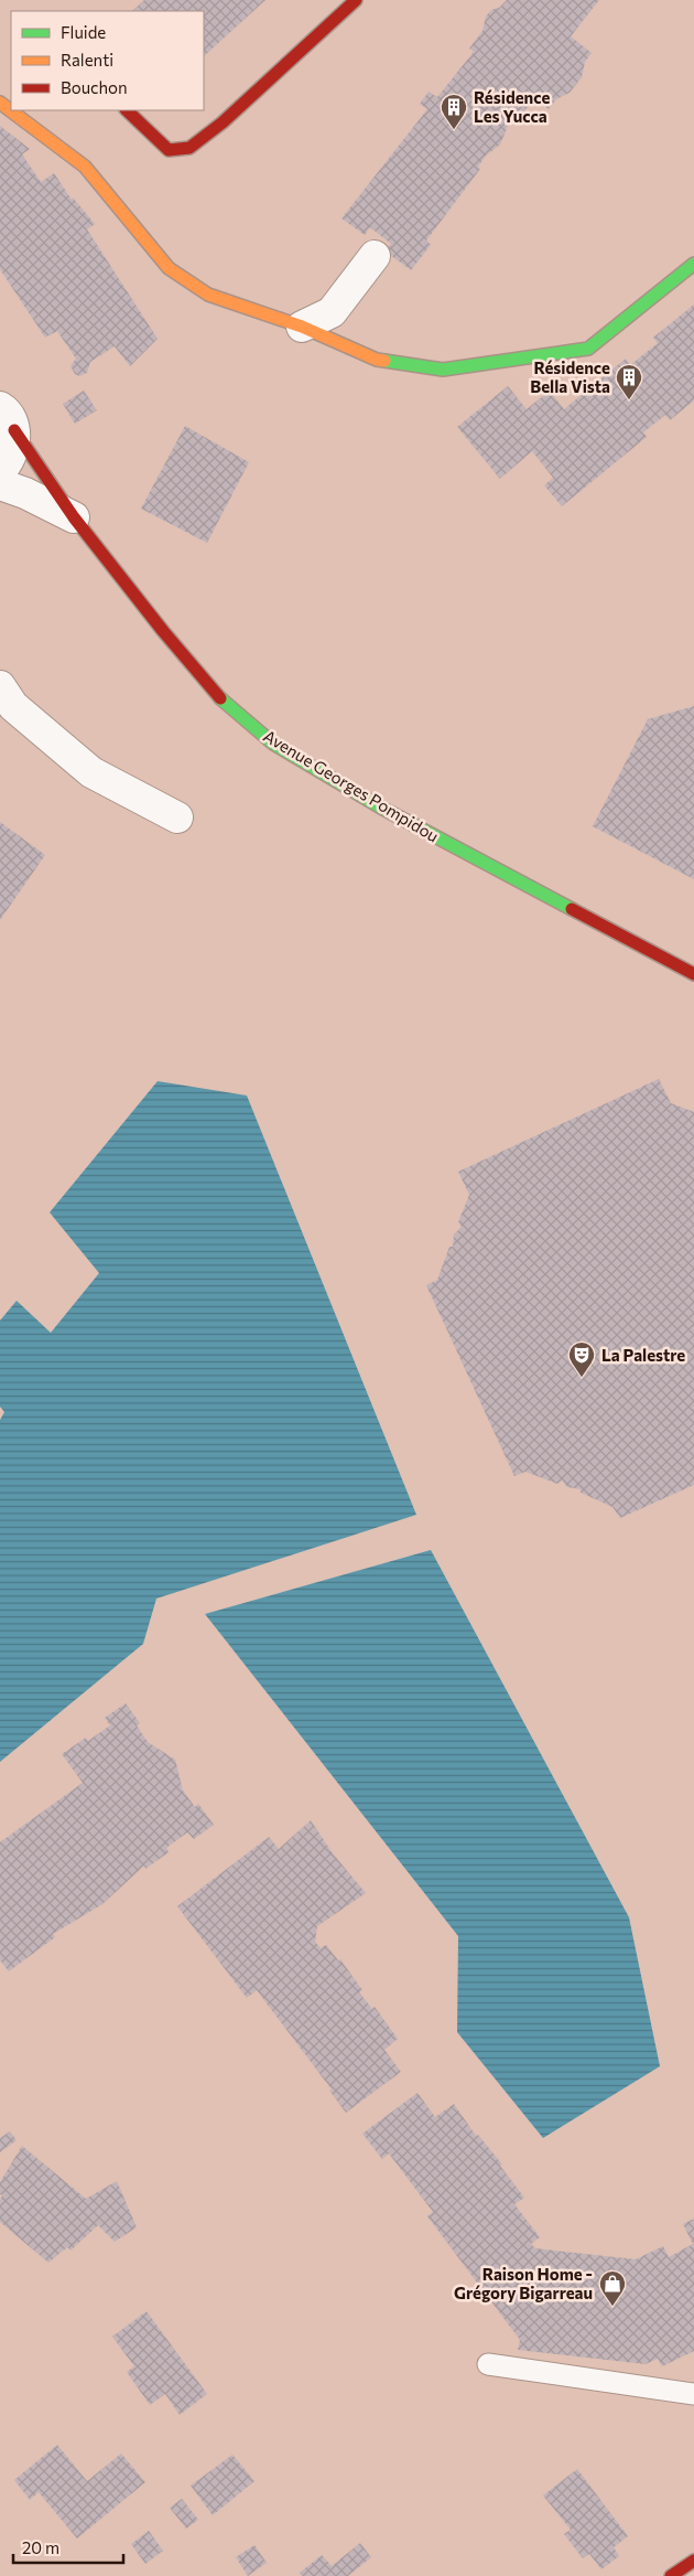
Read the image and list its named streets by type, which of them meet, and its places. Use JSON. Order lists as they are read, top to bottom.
{
  "streets": {
    "street": ["Avenue Georges Pompidou"]
  },
  "places": {
    "building": ["Résidence Les Yucca", "Résidence Bella Vista"],
    "theatre": ["La Palestre"],
    "shop": ["Raison Home - Grégory Bigarreau"]
  },
  "legend": ["Fluide", "Ralenti", "Bouchon"],
  "scale_bar": "20 m"
}
